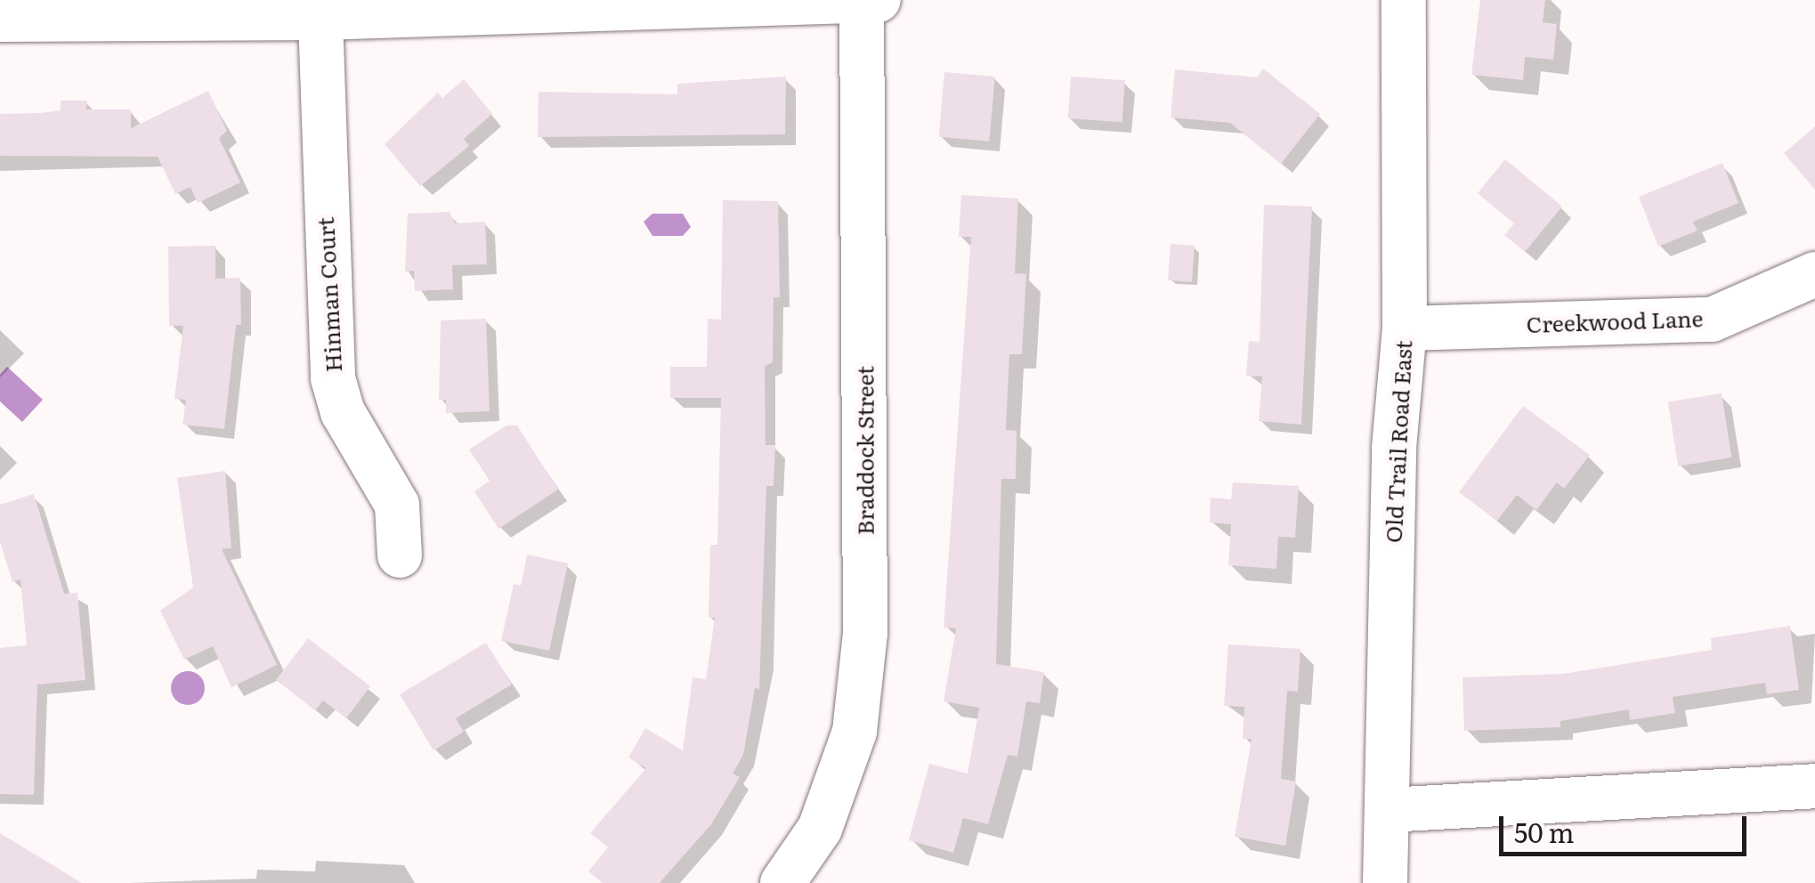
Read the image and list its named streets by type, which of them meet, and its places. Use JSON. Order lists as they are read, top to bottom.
{
  "streets": {
    "street": [
      "Hinman Court",
      "Creekwood Lane",
      "Old Trail Road East",
      "Braddock Street"
    ]
  },
  "crossings": [
    ["Creekwood Lane", "Old Trail Road East"]
  ],
  "scale_bar": "50 m"
}
